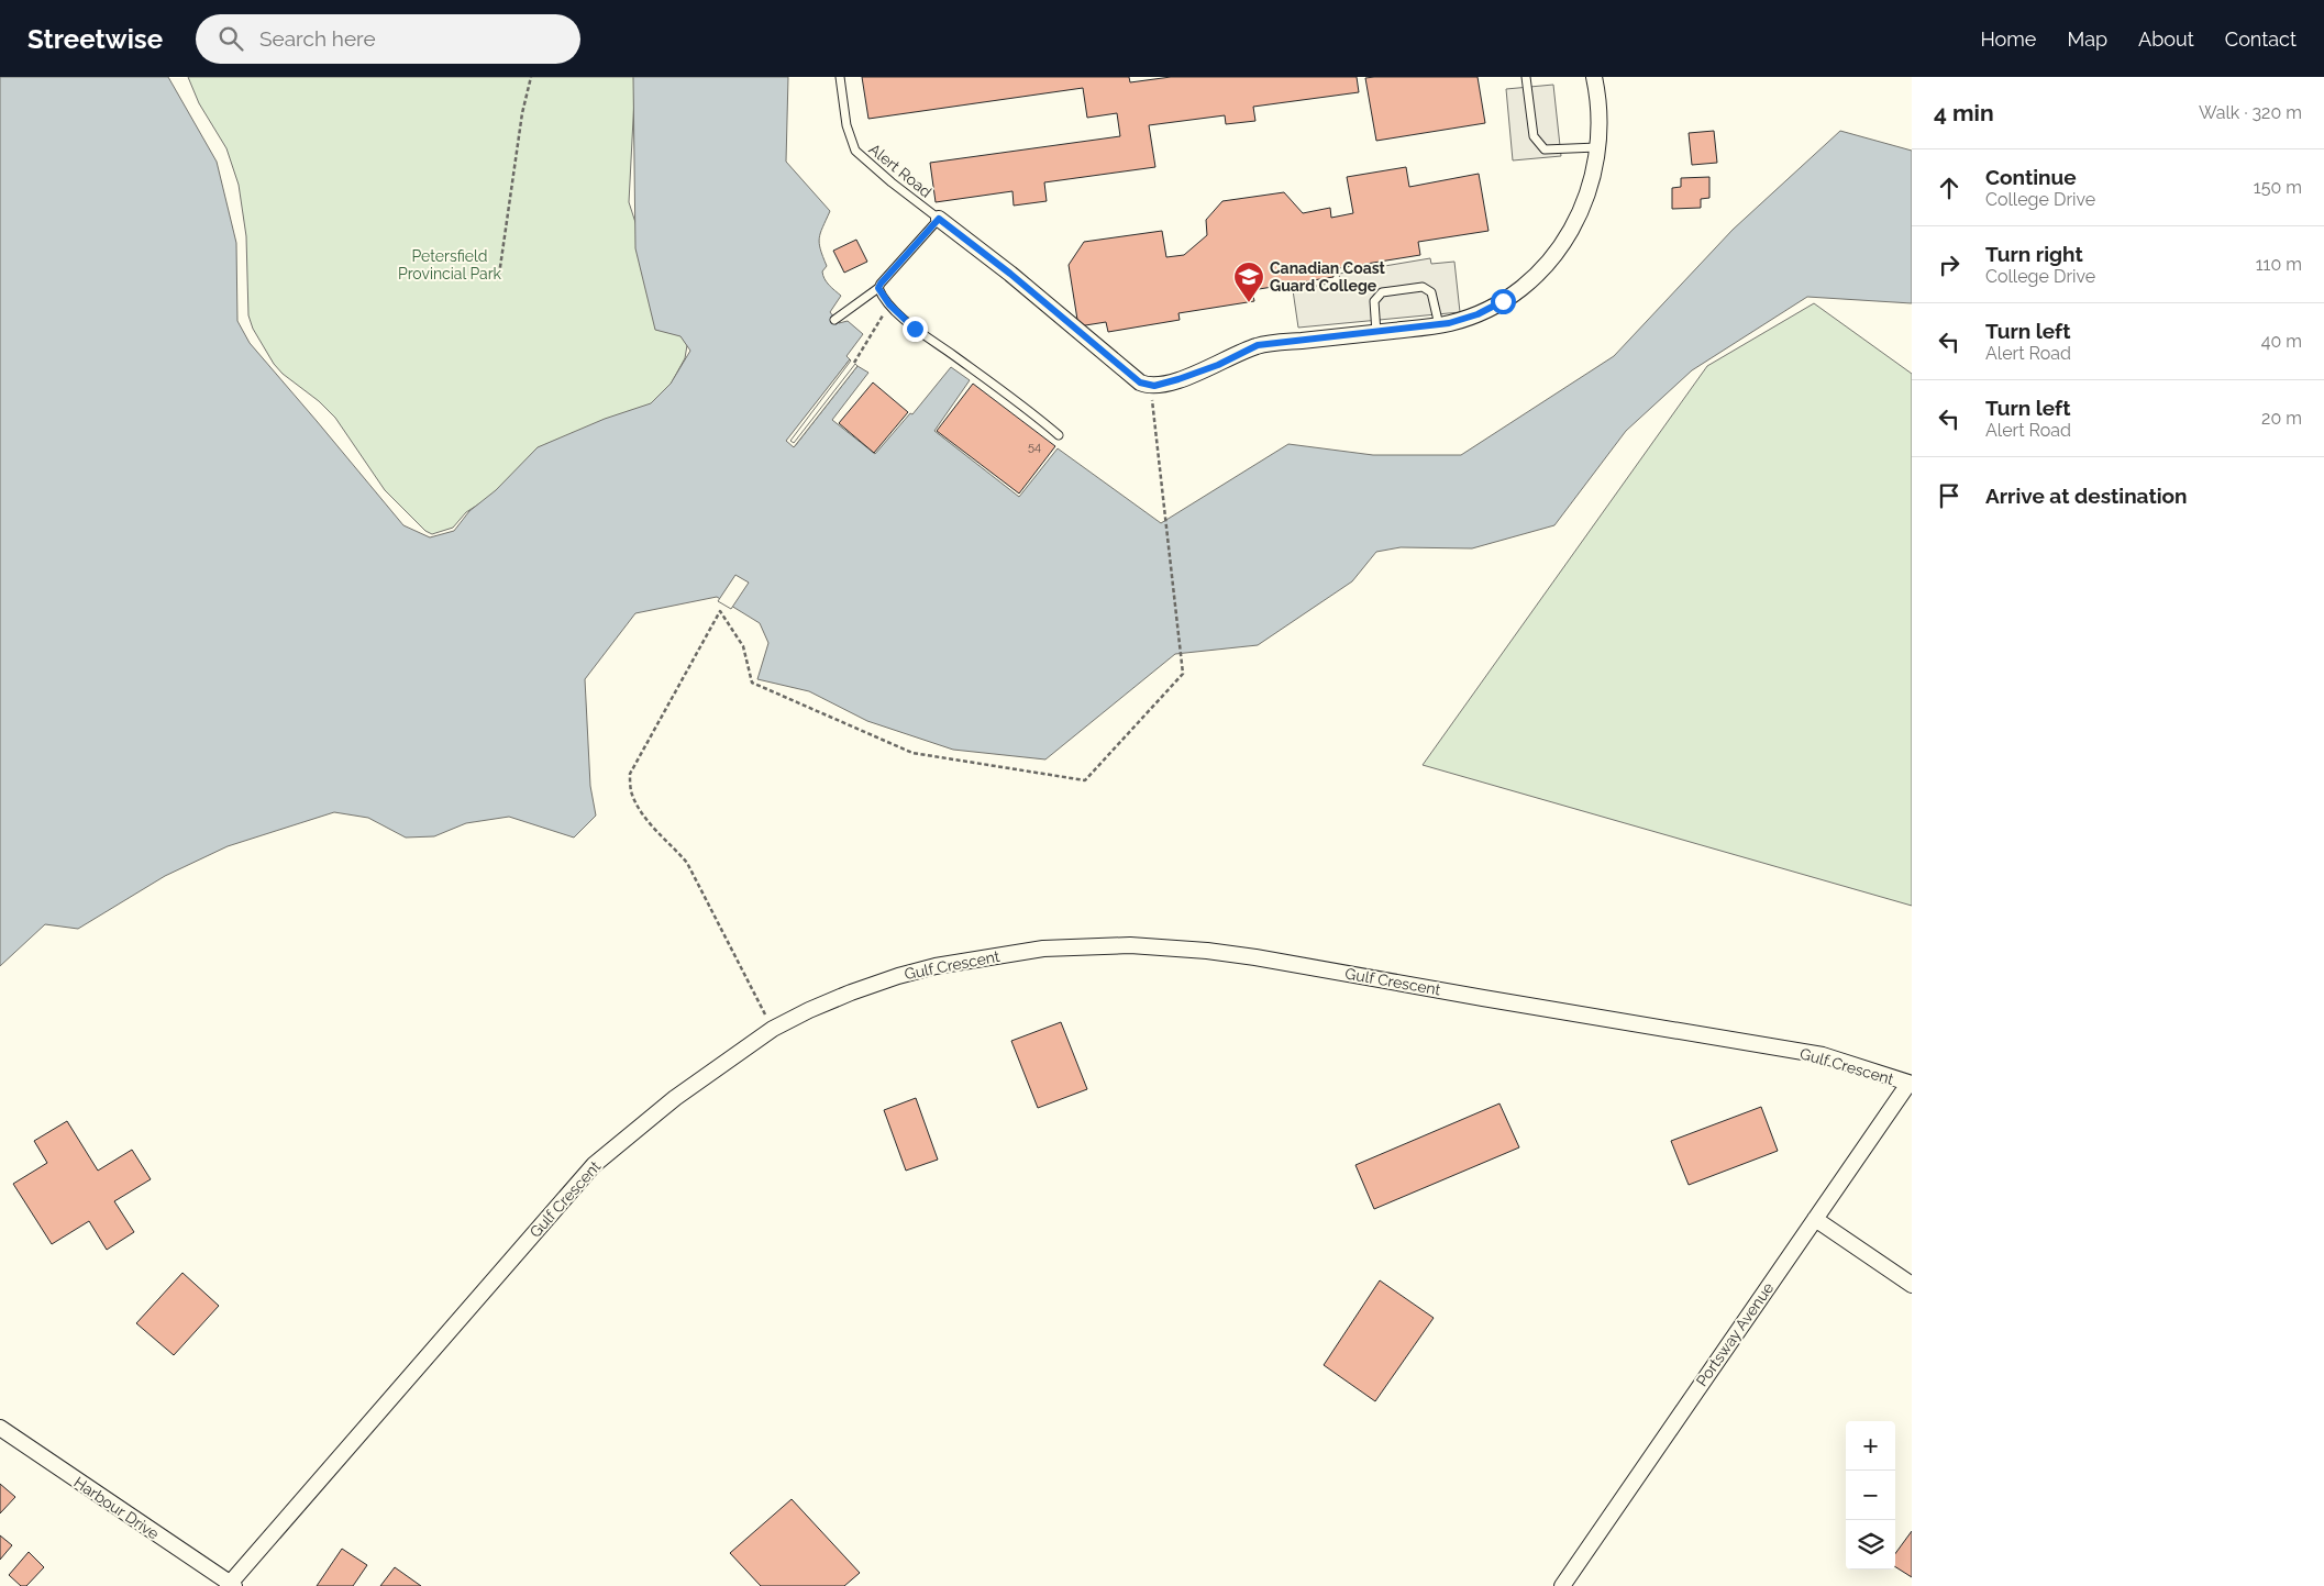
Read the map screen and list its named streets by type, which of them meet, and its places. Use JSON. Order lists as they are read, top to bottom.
{
  "streets": {
    "street": ["Gulf Crescent", "Portsway Avenue", "Harbour Drive"],
    "lane": ["Alert Road"]
  },
  "crossings": [
    ["Gulf Crescent", "Portsway Avenue"],
    ["Gulf Crescent", "Harbour Drive"]
  ],
  "parks": ["Petersfield Provincial Park"],
  "places": {
    "school or university": ["Canadian Coast Guard College"]
  },
  "house_numbers": ["54"],
  "page": {
    "header": "Streetwise",
    "search": "Search here",
    "nav": [
      "Home",
      "Map",
      "About",
      "Contact"
    ],
    "heading": ["4 min", "Walk · 320 m"],
    "list": [
      ["Continue", "College Drive", "150 m"],
      ["Turn right", "College Drive", "110 m"],
      ["Turn left", "Alert Road", "40 m"],
      ["Turn left", "Alert Road", "20 m"],
      "Arrive at destination"
    ],
    "map_buttons": ["+", "−"]
  }
}
